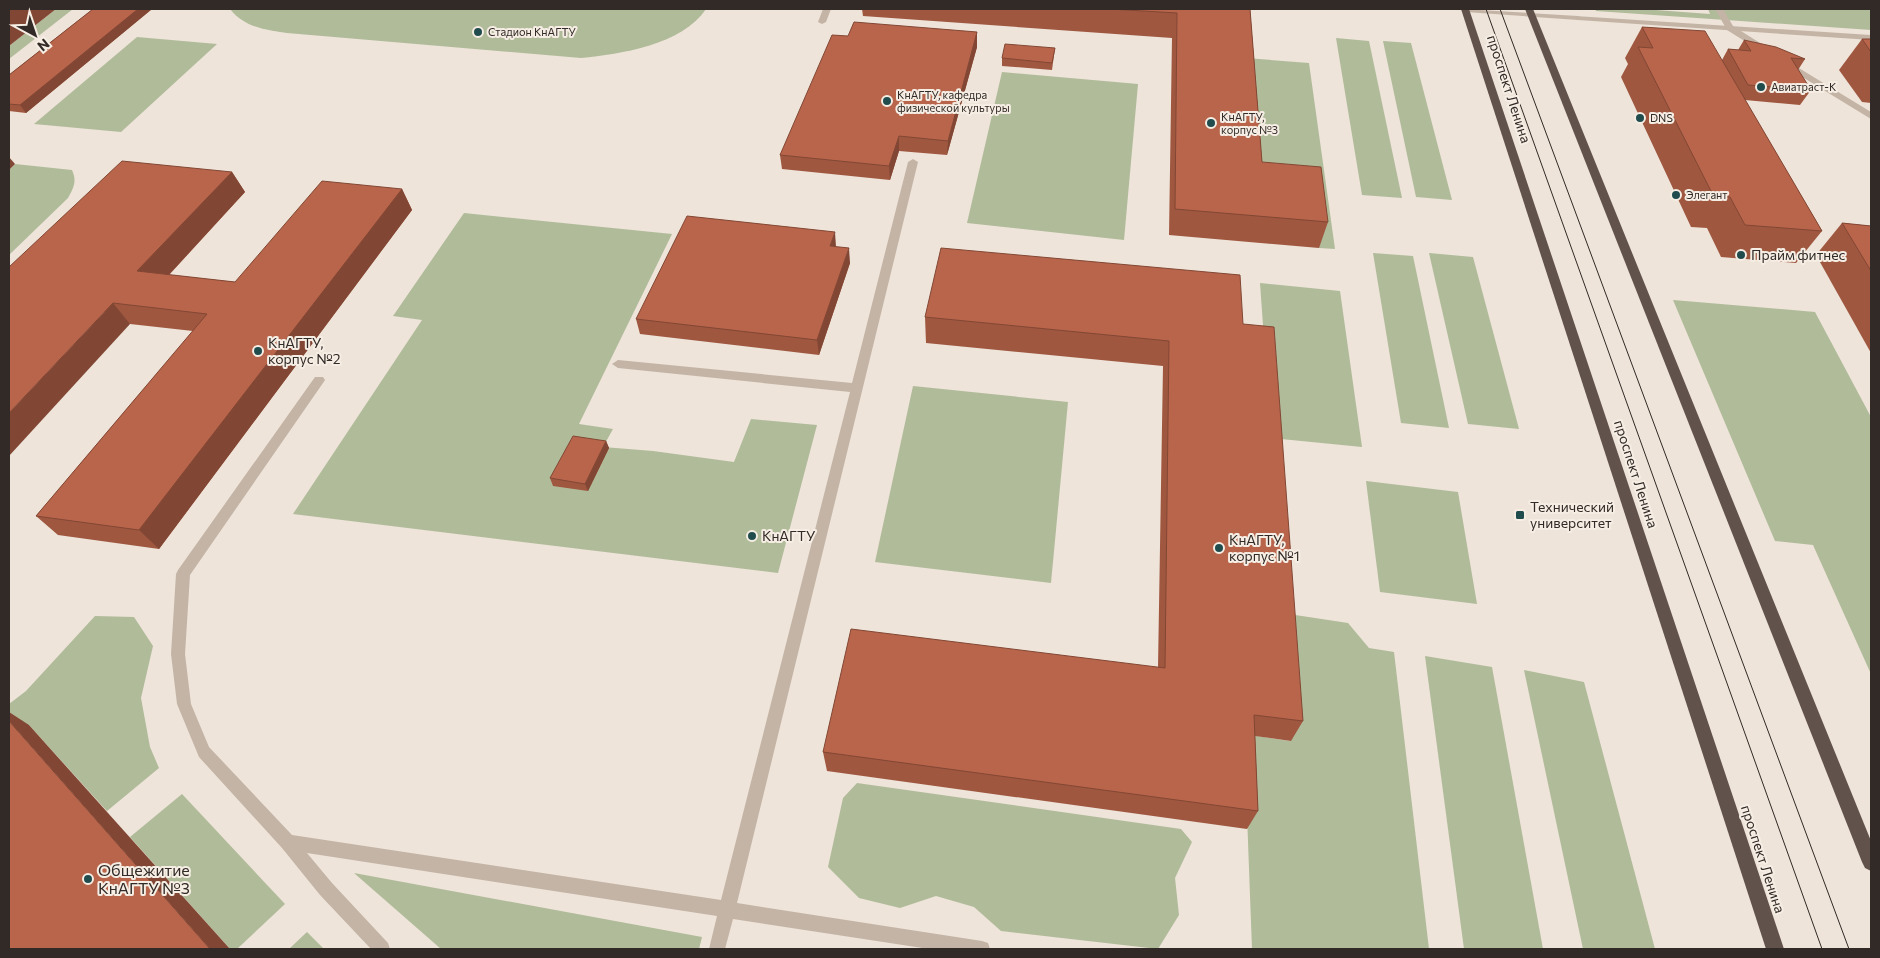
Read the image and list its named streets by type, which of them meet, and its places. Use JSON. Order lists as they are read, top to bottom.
{
  "streets": {
    "highway": ["проспект Ленина"]
  },
  "places": {
    "other": [
      "Стадион КнАГТУ",
      "Авиатраст-К",
      "КнАГТУ, кафедра физической культуры",
      "DNS",
      "КнАГТУ, корпус №3",
      "Элегант",
      "Прайм фитнес",
      "КнАГТУ, корпус №2",
      "КнАГТУ",
      "КнАГТУ, корпус №1",
      "Общежитие КнАГТУ №3"
    ],
    "transit": ["Технический университет"]
  },
  "north": "bottom right"
}
